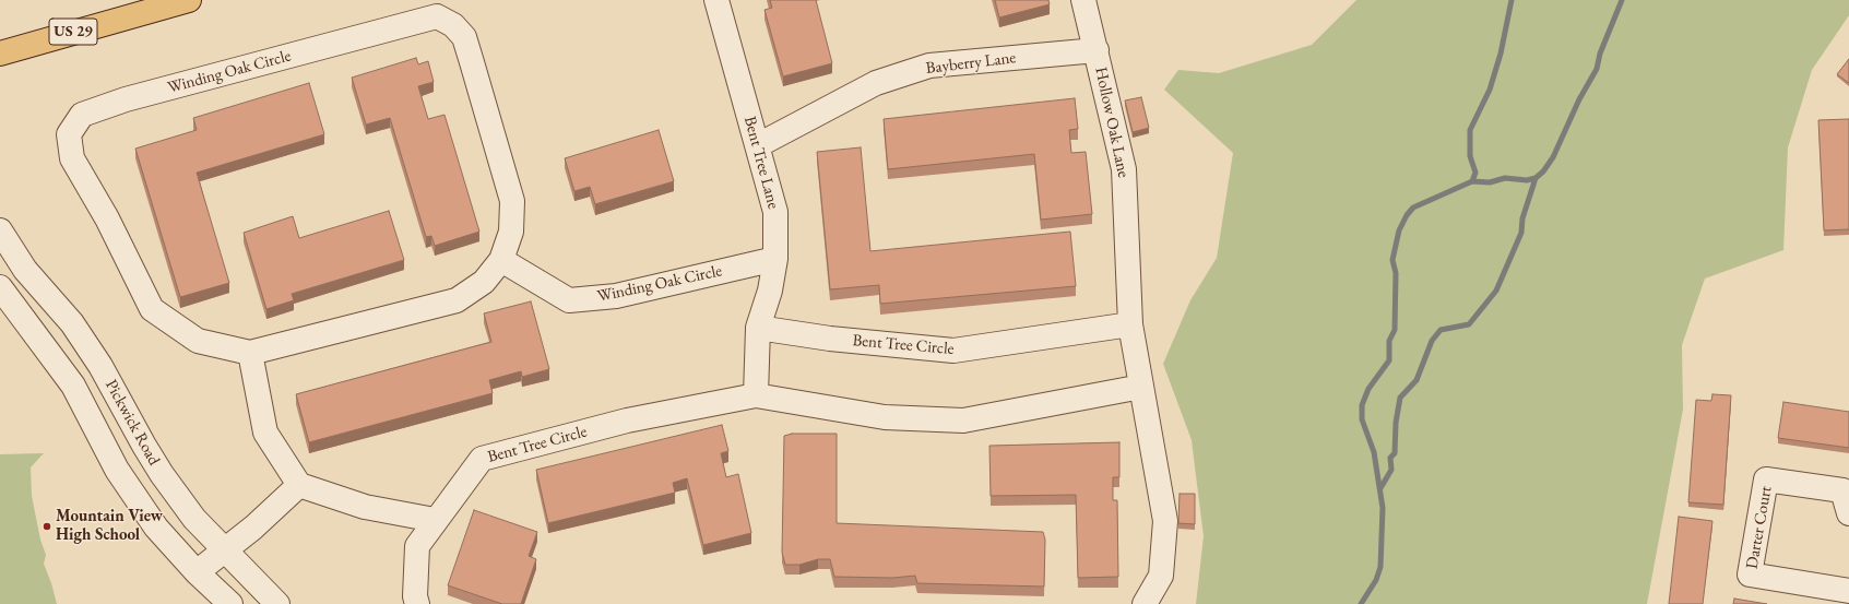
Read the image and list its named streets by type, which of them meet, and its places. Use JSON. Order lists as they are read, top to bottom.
{
  "streets": {
    "main road": ["US 29"],
    "street": [
      "Bayberry Lane",
      "Winding Oak Circle",
      "Hollow Oak Lane",
      "Bent Tree Lane",
      "Bent Tree Circle",
      "Pickwick Road",
      "Darter Court"
    ]
  },
  "crossings": [
    ["Bayberry Lane", "Hollow Oak Lane"],
    ["Bayberry Lane", "Bent Tree Lane"],
    ["Winding Oak Circle", "Bent Tree Lane"],
    ["Hollow Oak Lane", "Bent Tree Circle"],
    ["Bent Tree Lane", "Bent Tree Circle"]
  ],
  "places": ["Mountain View High School"]
}
